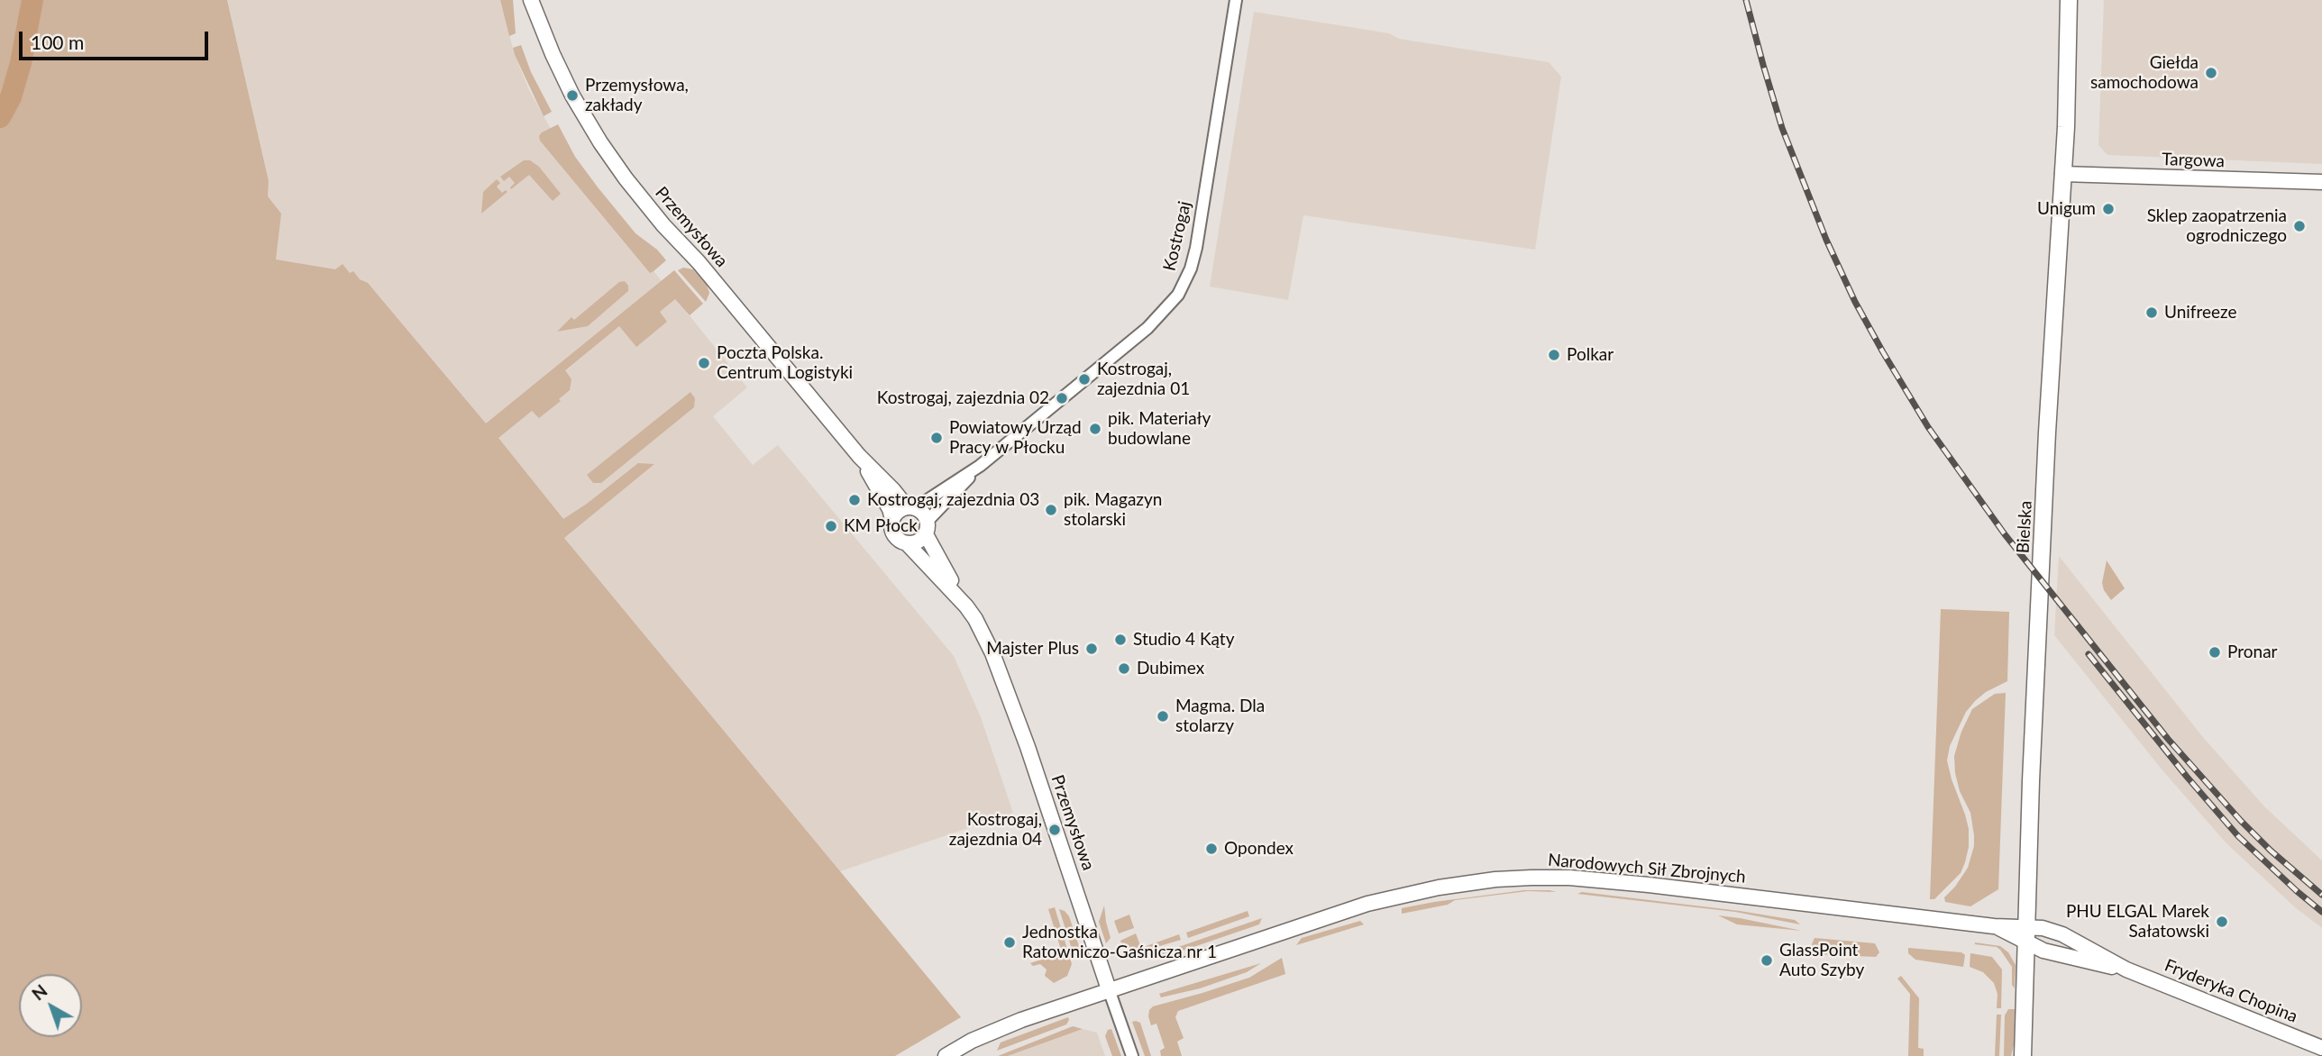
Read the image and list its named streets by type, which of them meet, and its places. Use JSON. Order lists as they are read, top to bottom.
{
  "streets": {
    "main road": ["Bielska"],
    "street": [
      "Targowa",
      "Przemysłowa",
      "Kostrogaj",
      "Narodowych Sił Zbrojnych",
      "Fryderyka Chopina"
    ]
  },
  "crossings": [
    ["Targowa", "Bielska"],
    ["Przemysłowa", "Kostrogaj"],
    ["Przemysłowa", "Narodowych Sił Zbrojnych"],
    ["Bielska", "Narodowych Sił Zbrojnych"],
    ["Bielska", "Fryderyka Chopina"],
    ["Narodowych Sił Zbrojnych", "Fryderyka Chopina"]
  ],
  "places": [
    "Giełda samochodowa",
    "Przemysłowa, zakłady",
    "Unigum",
    "Sklep zaopatrzenia ogrodniczego",
    "Unifreeze",
    "Polkar",
    "Poczta Polska. Centrum Logistyki",
    "Kostrogaj, zajezdnia 01",
    "Kostrogaj, zajezdnia 02",
    "pik. Materiały budowlane",
    "Powiatowy Urząd Pracy w Płocku",
    "Kostrogaj, zajezdnia 03",
    "pik. Magazyn stolarski",
    "KM Płock",
    "Studio 4 Kąty",
    "Majster Plus",
    "Pronar",
    "Dubimex",
    "Magma. Dla stolarzy",
    "Kostrogaj, zajezdnia 04",
    "Opondex",
    "PHU ELGAL Marek Sałatowski",
    "Jednostka Ratowniczo-Gaśnicza nr 1",
    "GlassPoint Auto Szyby"
  ],
  "scale_bar": "100 m",
  "north": "top left"
}
